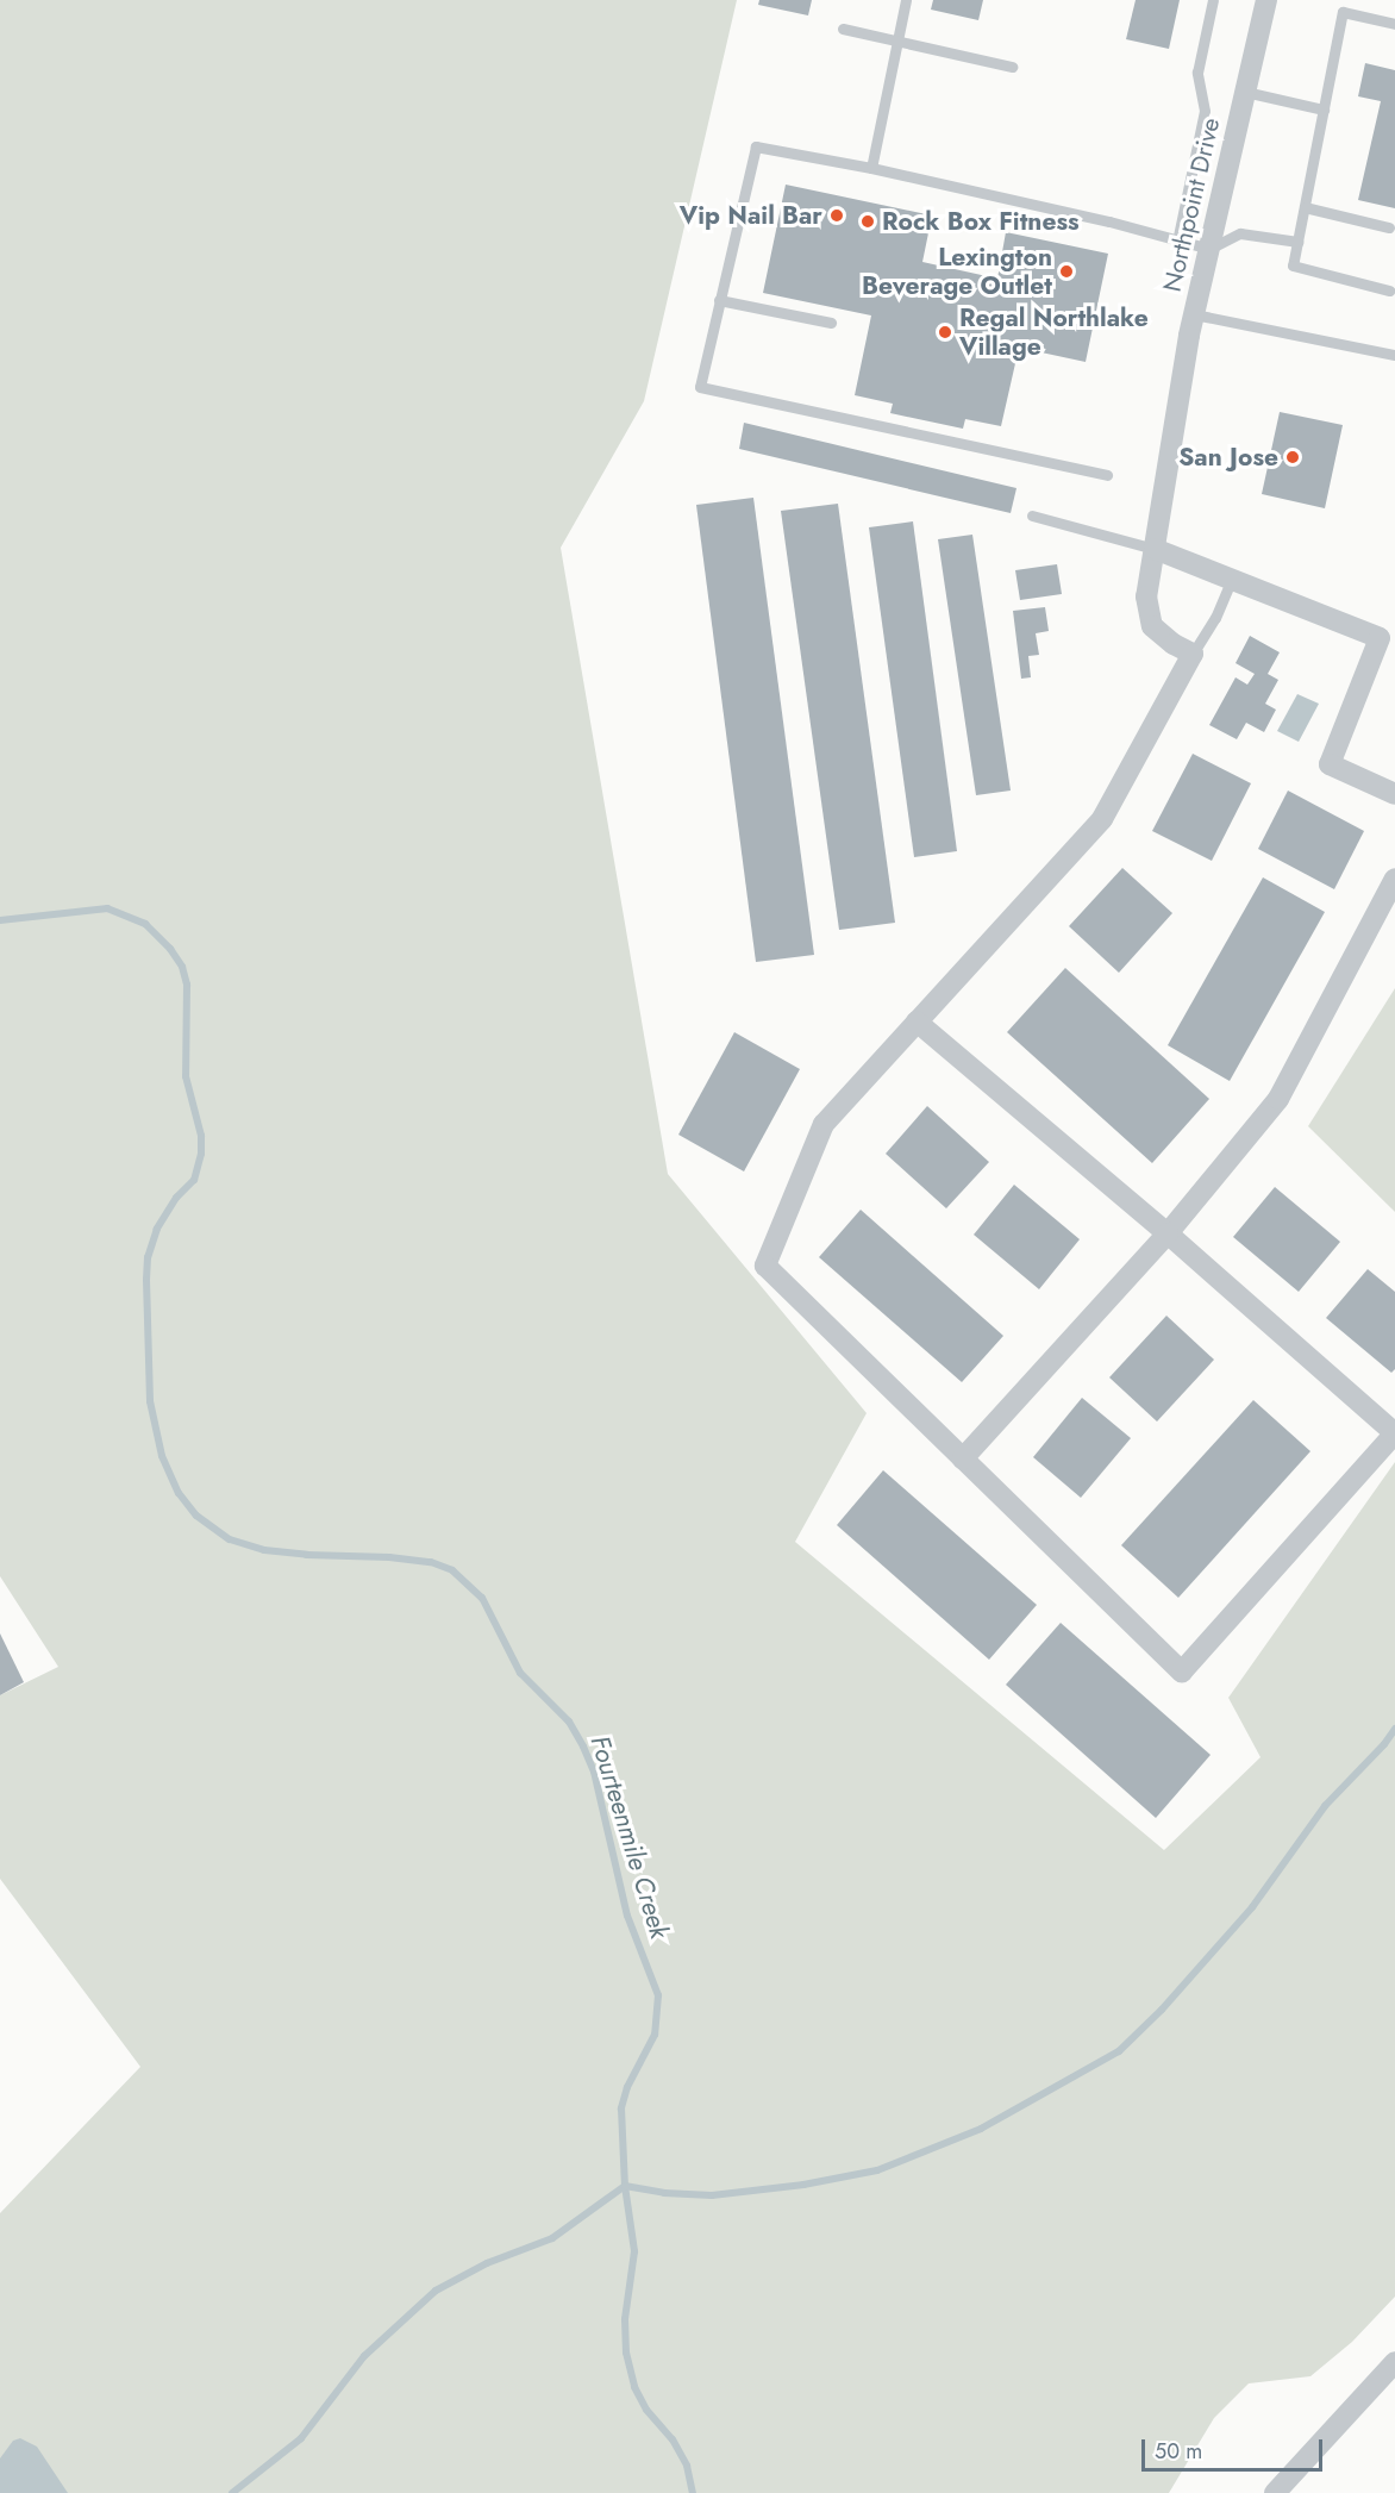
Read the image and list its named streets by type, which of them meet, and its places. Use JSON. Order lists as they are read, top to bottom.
{
  "streets": {
    "street": ["Northpoint Drive"]
  },
  "water": ["Fourteenmile Creek"],
  "places": [
    "Vip Nail Bar",
    "Rock Box Fitness",
    "Lexington Beverage Outlet",
    "Regal Northlake Village",
    "San Jose"
  ],
  "scale_bar": "50 m"
}
